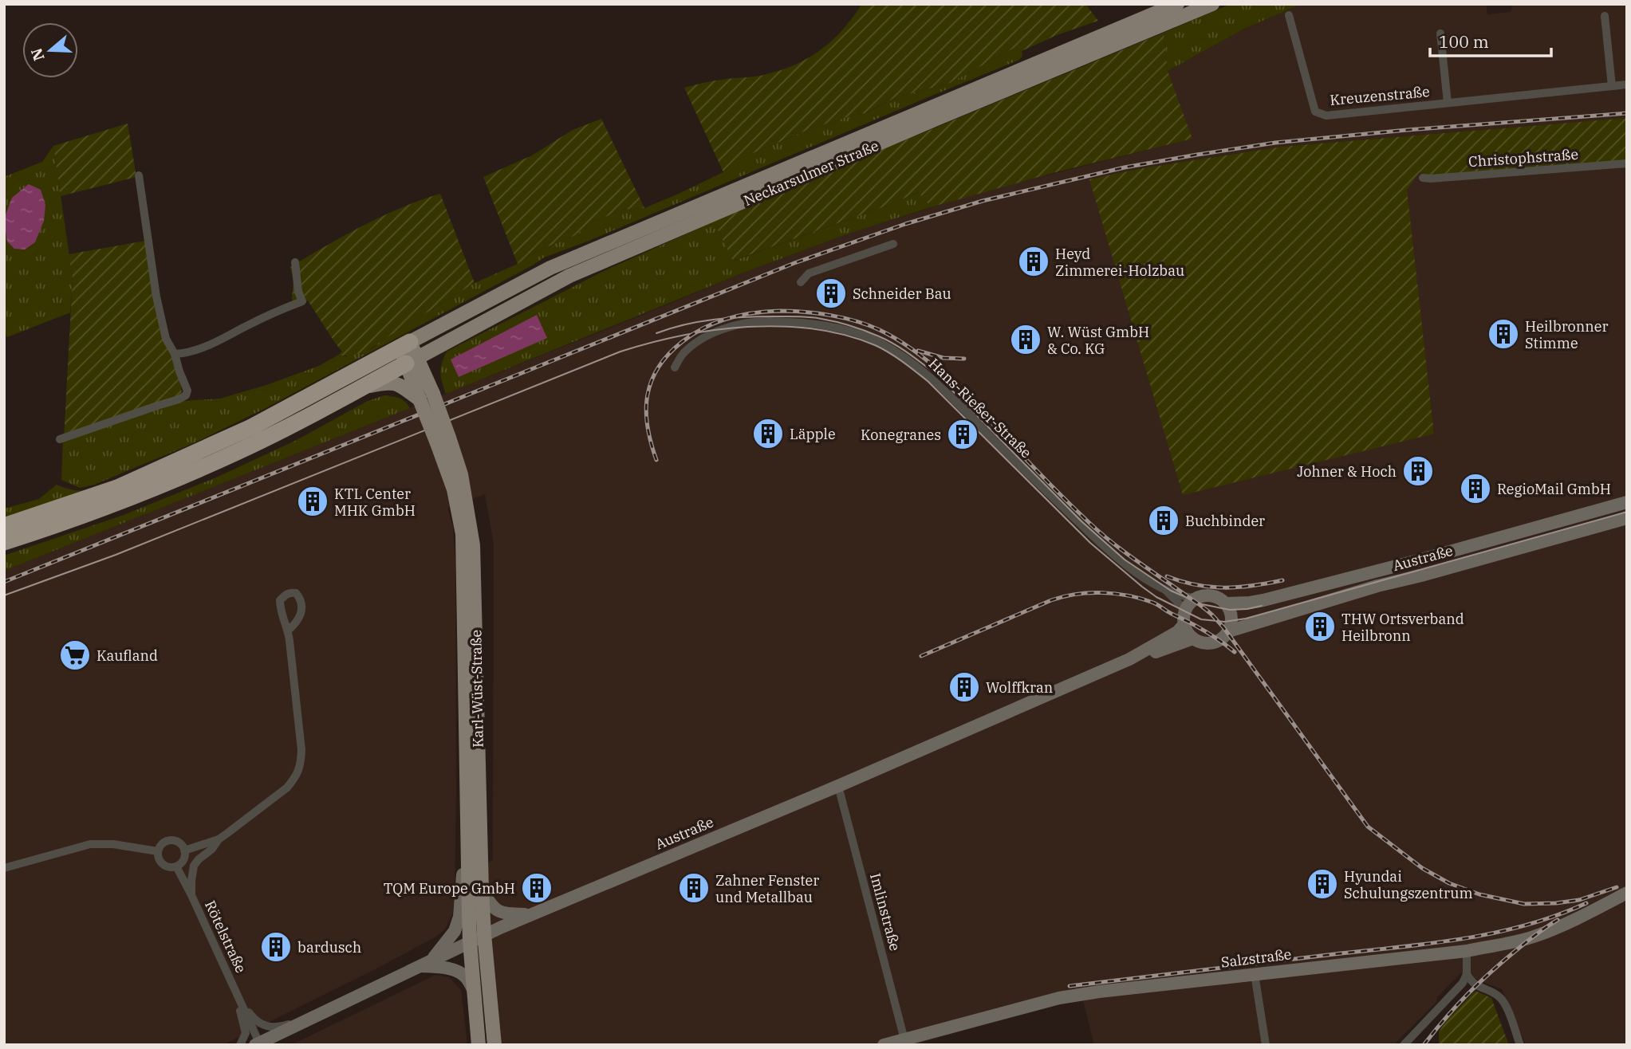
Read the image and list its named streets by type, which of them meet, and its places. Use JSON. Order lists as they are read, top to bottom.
{
  "streets": {
    "main road": [
      "Neckarsulmer Straße",
      "Austraße",
      "Karl-Wüst-Straße",
      "Salzstraße"
    ],
    "street": [
      "Kreuzenstraße",
      "Christophstraße",
      "Hans-Rießer-Straße",
      "Imlinstraße",
      "Rötelstraße"
    ]
  },
  "crossings": [
    ["Neckarsulmer Straße", "Karl-Wüst-Straße"],
    ["Hans-Rießer-Straße", "Austraße"],
    ["Austraße", "Karl-Wüst-Straße"],
    ["Austraße", "Imlinstraße"],
    ["Austraße", "Rötelstraße"],
    ["Imlinstraße", "Salzstraße"]
  ],
  "places": {
    "building": [
      "Heyd Zimmerei-Holzbau",
      "Schneider Bau",
      "Heilbronner Stimme",
      "W. Wüst GmbH & Co. KG",
      "Läpple",
      "Konegranes",
      "Johner & Hoch",
      "RegioMail GmbH",
      "KTL Center MHK GmbH",
      "Buchbinder",
      "THW Ortsverband Heilbronn",
      "Wolffkran",
      "Hyundai Schulungszentrum",
      "TQM Europe GmbH",
      "Zahner Fenster und Metallbau",
      "bardusch"
    ],
    "supermarket": ["Kaufland"]
  },
  "scale_bar": "100 m",
  "north": "left"
}
